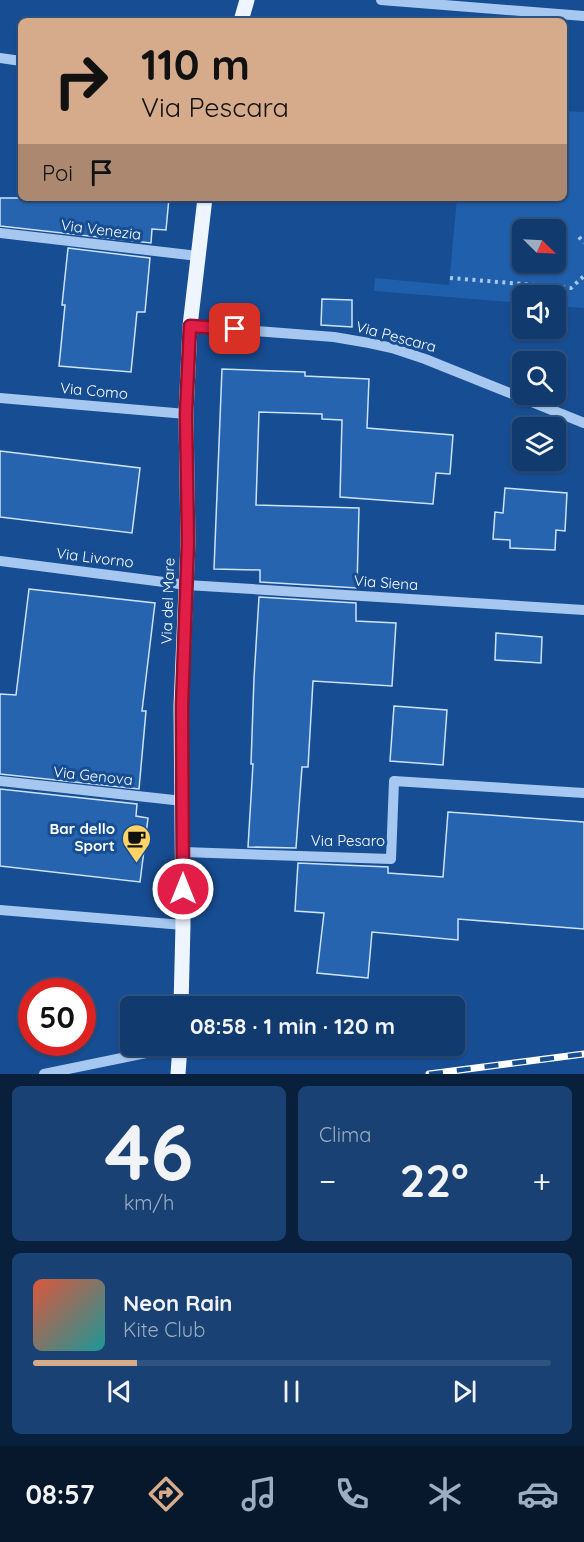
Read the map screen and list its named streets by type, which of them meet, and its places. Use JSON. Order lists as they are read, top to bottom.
{
  "streets": {
    "main road": ["Via del Mare"],
    "street": [
      "Via Venezia",
      "Via Pescara",
      "Via Como",
      "Via Livorno",
      "Via Siena",
      "Via Genova",
      "Via Pesaro"
    ]
  },
  "crossings": [
    ["Via Venezia", "Via del Mare"],
    ["Via Pescara", "Via del Mare"],
    ["Via Como", "Via del Mare"],
    ["Via Livorno", "Via Siena"],
    ["Via Livorno", "Via del Mare"],
    ["Via Siena", "Via del Mare"],
    ["Via del Mare", "Via Genova"],
    ["Via del Mare", "Via Pesaro"]
  ],
  "places": {
    "cafe": ["Bar dello Sport"]
  },
  "north": "bottom right",
  "page": {
    "turn": ["110 m", "Via Pescara"],
    "then": "Poi",
    "limit": "50",
    "trip": "08:58 · 1 min · 120 m",
    "tile": [
      ["46", "km/h"],
      "Clima"
    ],
    "heat": ["−", "22°", "+"],
    "song": ["Neon Rain", "Kite Club"],
    "tabs": "08:57"
  }
}
